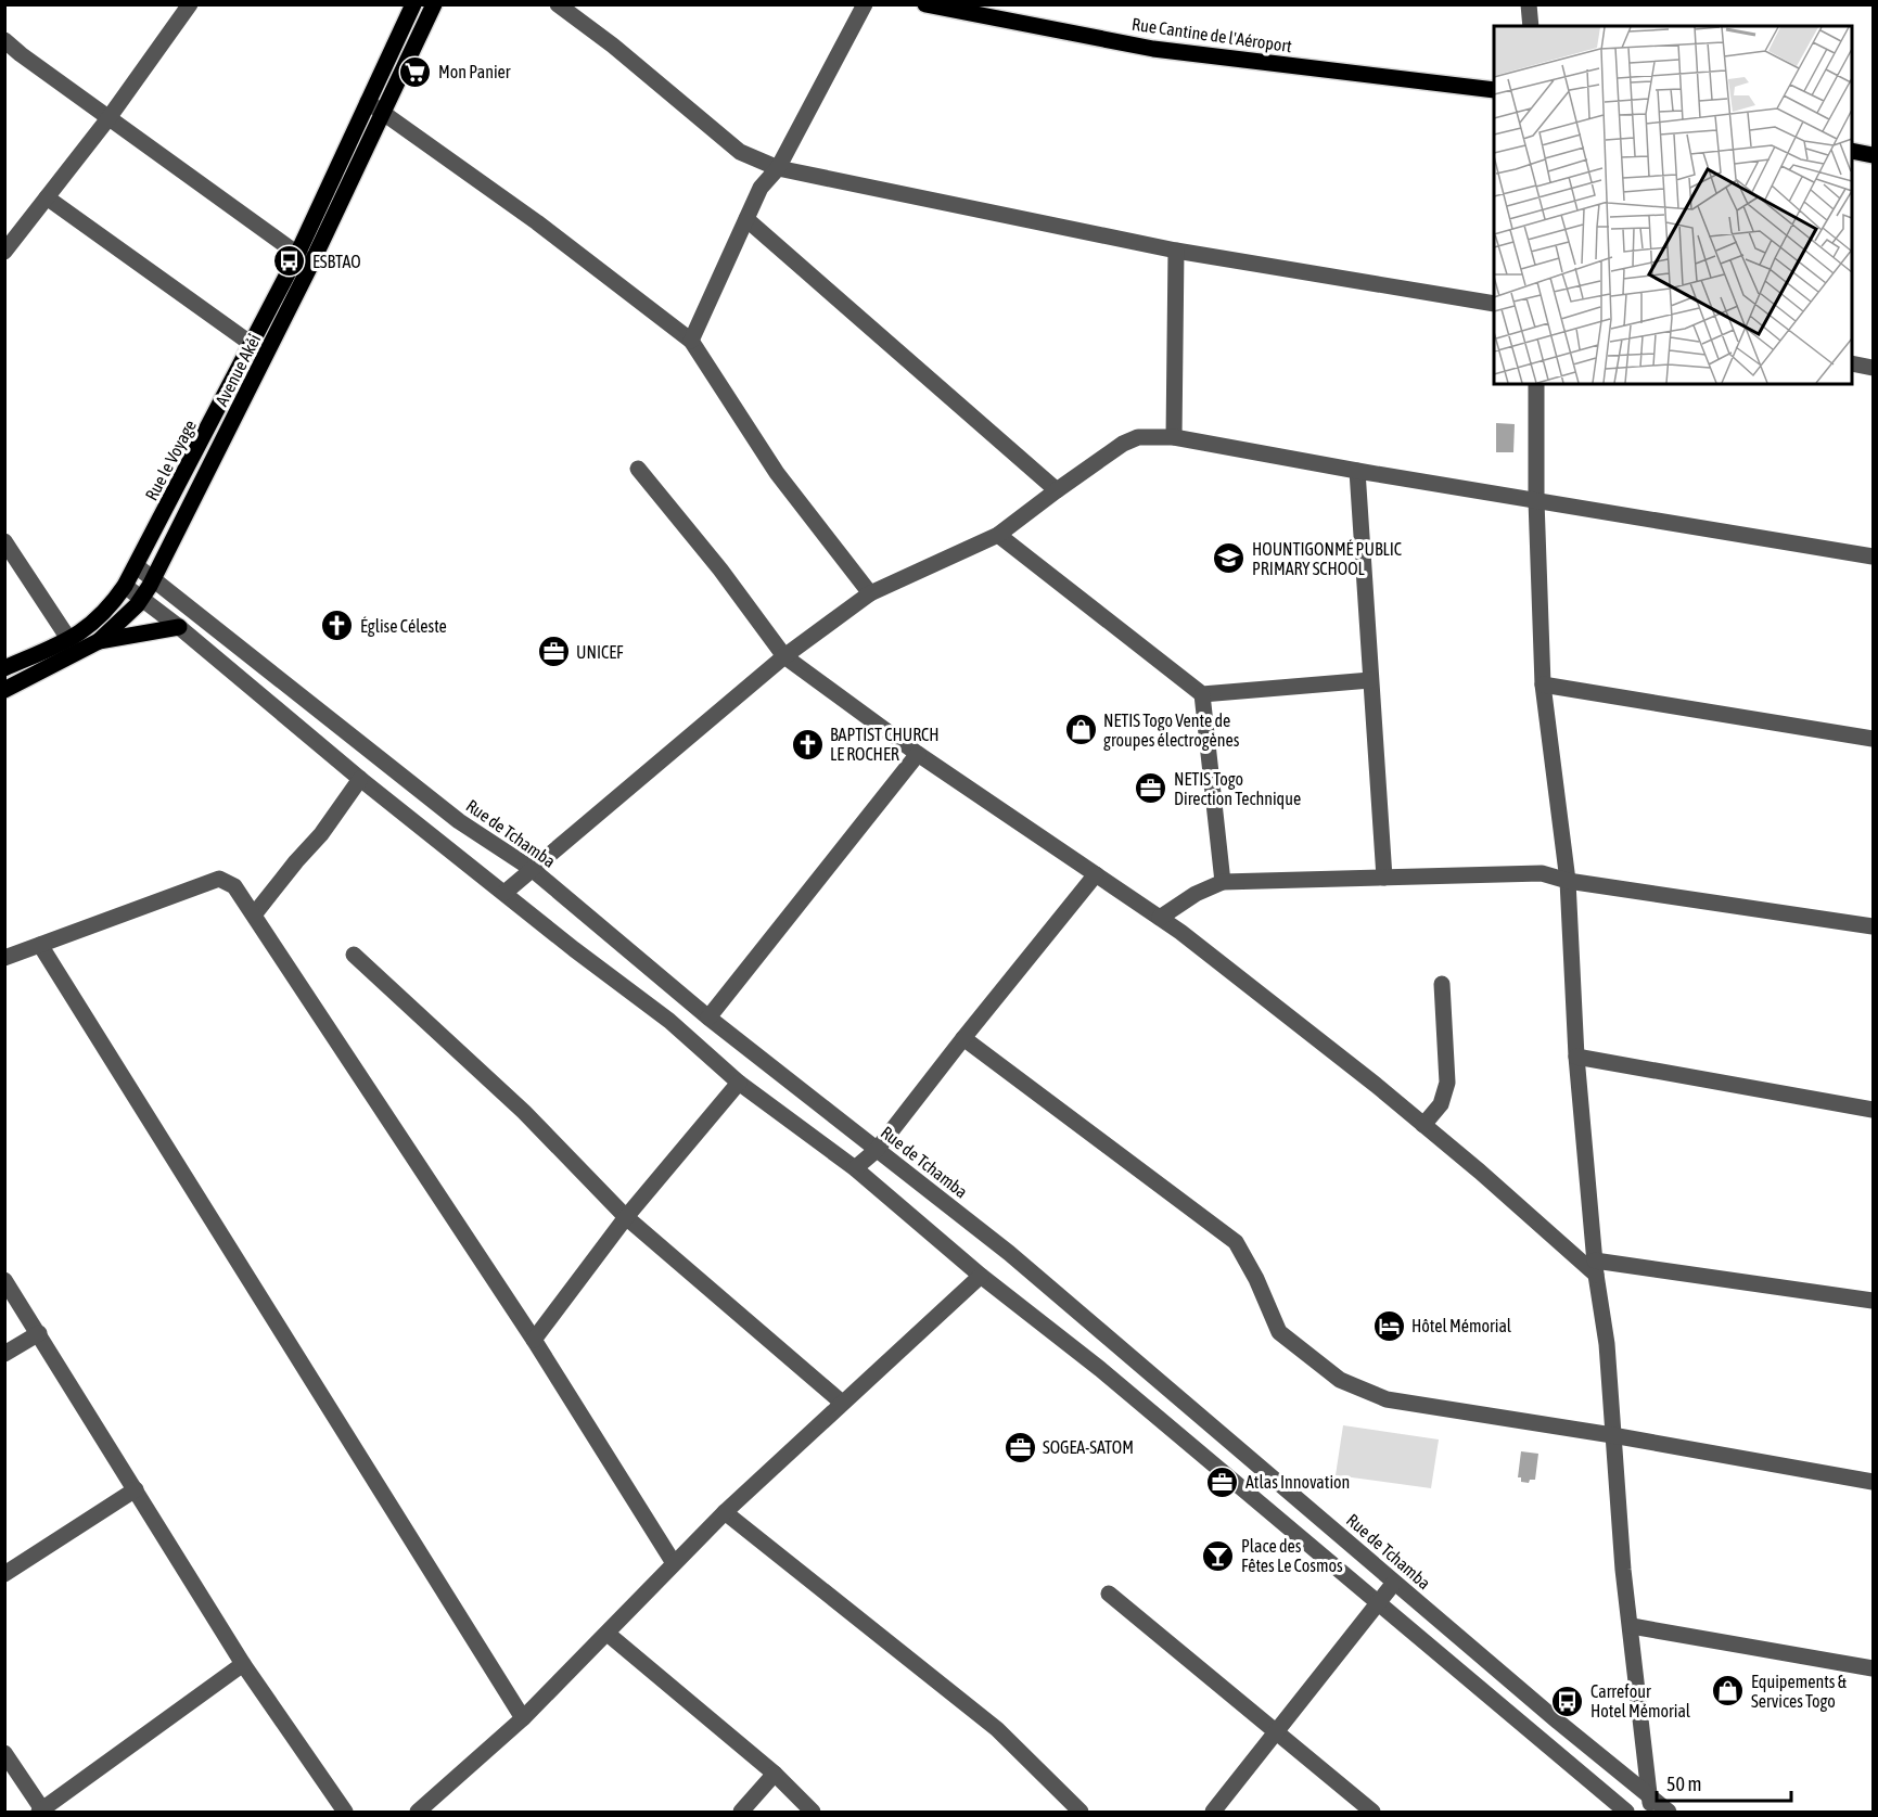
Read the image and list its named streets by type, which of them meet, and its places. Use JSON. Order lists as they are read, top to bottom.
{
  "streets": {
    "main road": ["Rue Cantine de l'Aéroport", "Avenue Akéi", "Rue le Voyage"],
    "street": ["Rue de Tchamba"]
  },
  "crossings": [
    ["Avenue Akéi", "Rue le Voyage"],
    ["Avenue Akéi", "Rue de Tchamba"],
    ["Rue le Voyage", "Rue de Tchamba"]
  ],
  "places": {
    "supermarket": ["Mon Panier"],
    "bus stop": ["ESBTAO", "Carrefour Hotel Mémorial"],
    "school or university": ["HOUNTIGONMÉ PUBLIC PRIMARY SCHOOL"],
    "church": ["Église Céleste", "BAPTIST CHURCH LE ROCHER"],
    "office": [
      "UNICEF",
      "NETIS Togo Direction Technique",
      "SOGEA-SATOM",
      "Atlas Innovation"
    ],
    "shop": ["NETIS Togo Vente de groupes électrogènes", "Equipements & Services Togo"],
    "hotel": ["Hôtel Mémorial"],
    "bar": ["Place des Fêtes Le Cosmos"]
  },
  "scale_bar": "50 m"
}
